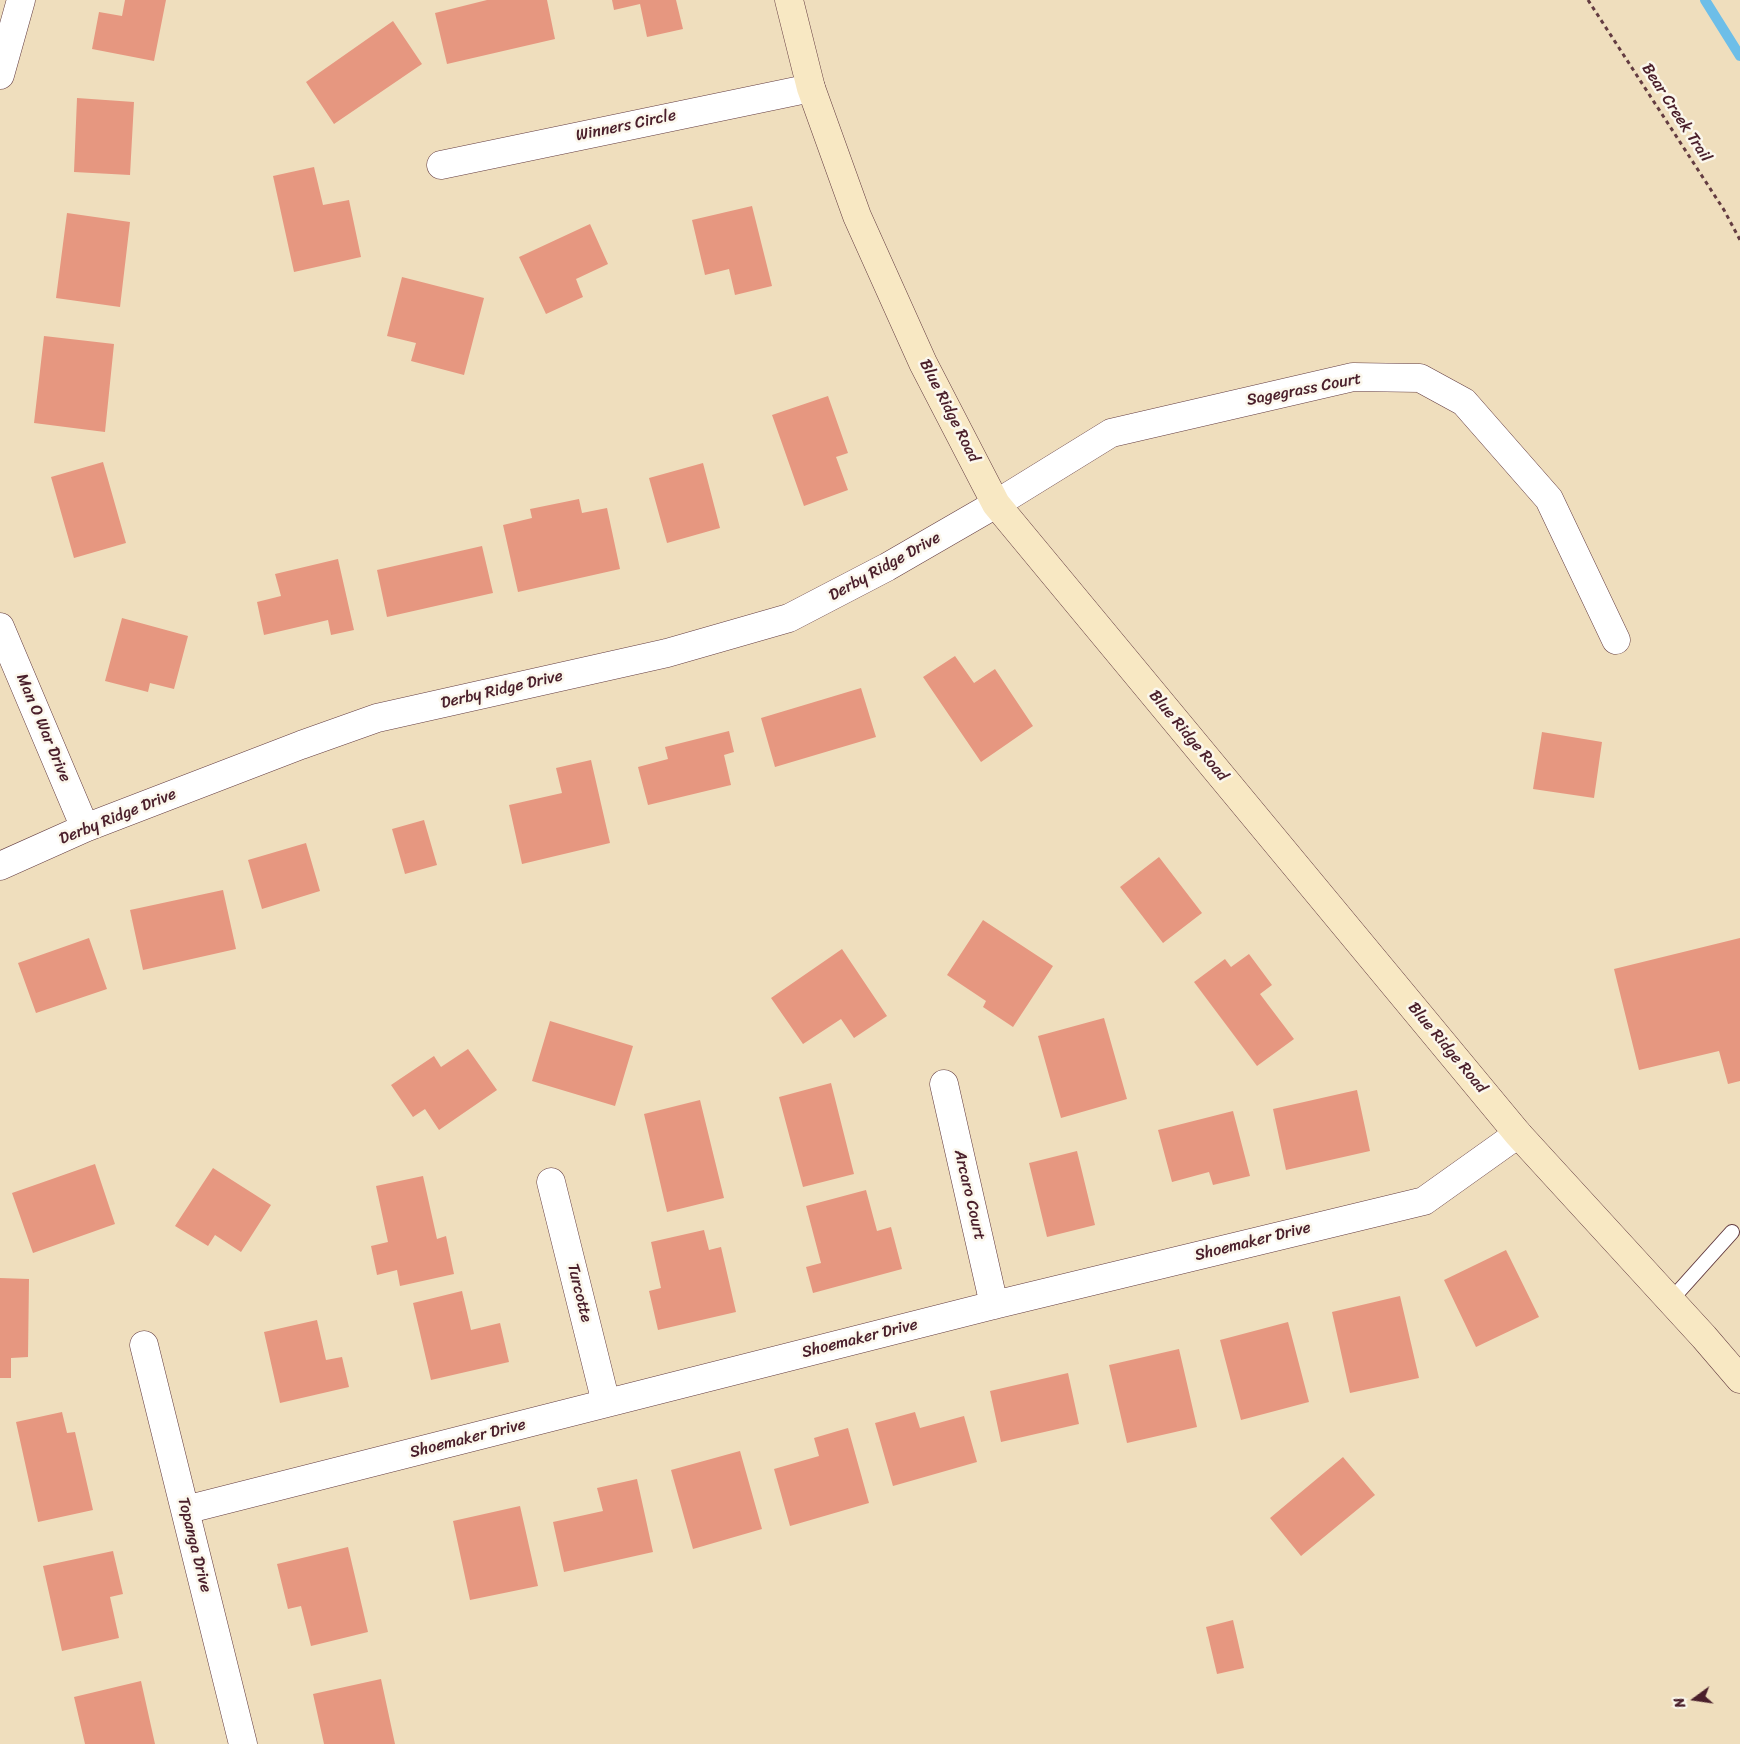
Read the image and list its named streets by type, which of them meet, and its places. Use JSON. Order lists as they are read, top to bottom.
{
  "streets": {
    "street": [
      "Winners Circle",
      "Sagegrass Court",
      "Blue Ridge Road",
      "Derby Ridge Drive",
      "Man O War Drive",
      "Arcaro Court",
      "Shoemaker Drive",
      "Turcotte",
      "Topanga Drive"
    ],
    "path": ["Bear Creek Trail"]
  },
  "crossings": [
    ["Winners Circle", "Blue Ridge Road"],
    ["Sagegrass Court", "Blue Ridge Road"],
    ["Sagegrass Court", "Derby Ridge Drive"],
    ["Blue Ridge Road", "Derby Ridge Drive"],
    ["Blue Ridge Road", "Shoemaker Drive"],
    ["Derby Ridge Drive", "Man O War Drive"],
    ["Arcaro Court", "Shoemaker Drive"],
    ["Shoemaker Drive", "Turcotte"],
    ["Shoemaker Drive", "Topanga Drive"]
  ],
  "north": "left"
}
